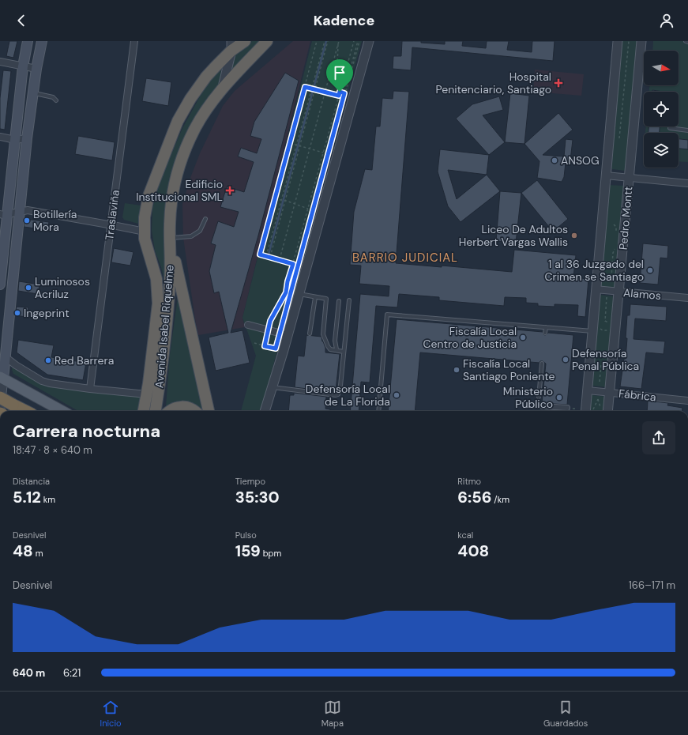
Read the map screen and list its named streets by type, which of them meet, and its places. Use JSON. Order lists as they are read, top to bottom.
{
  "streets": {
    "highway": ["Avenida Isabel Riquelme"],
    "street": [
      "Traslaviña",
      "Pedro Montt",
      "Alamos",
      "Fábrica"
    ]
  },
  "crossings": [
    ["Pedro Montt", "Alamos"],
    ["Pedro Montt", "Fábrica"]
  ],
  "districts": ["BARRIO JUDICIAL"],
  "places": {
    "health": ["Hospital Penitenciario, Santiago", "Edificio Institucional SML"],
    "other": [
      "ANSOG",
      "Botillería Mora",
      "Liceo De Adultos Herbert Vargas Wallis",
      "1 al 36 Juzgado del Crimen se Santiago",
      "Luminosos Acriluz",
      "Ingeprint",
      "Fiscalía Local Centro de Justicia",
      "Defensoría Penal Pública",
      "Red Barrera",
      "Fiscalía Local Santiago Poniente",
      "Defensoría Local de La Florida",
      "Ministerio Público"
    ]
  },
  "north": "right",
  "page": {
    "header": "Kadence",
    "heading": ["Carrera nocturna", "18:47 · 8 × 640 m"],
    "stats": [
      ["Distancia", "5.12 km"],
      ["Tiempo", "35:30"],
      ["Ritmo", "6:56 /km"],
      ["Desnivel", "48 m"],
      ["Pulso", "159 bpm"],
      ["kcal", "408"]
    ],
    "chart": ["Desnivel", "166–171 m"],
    "list": [
      {
        "name": "640 m",
        "note": "6:21"
      }
    ],
    "tabs": ["Inicio", "Mapa", "Guardados"]
  }
}
